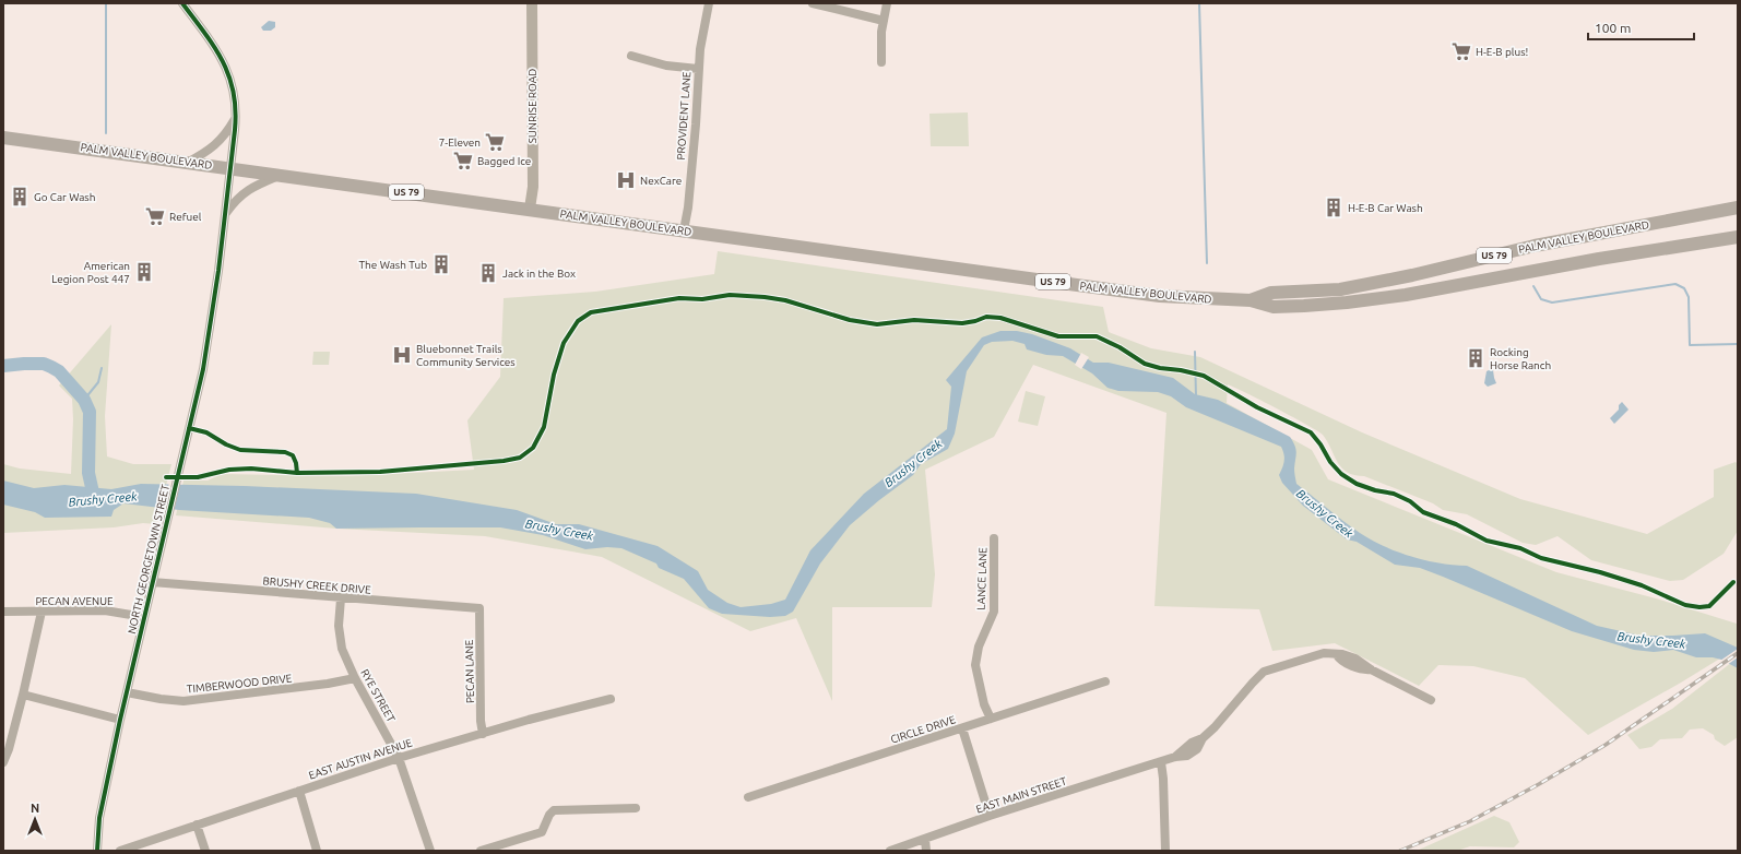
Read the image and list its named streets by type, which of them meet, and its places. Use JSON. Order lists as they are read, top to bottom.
{
  "streets": {
    "highway": ["PALM VALLEY BOULEVARD", "US 79"],
    "main road": ["SUNRISE ROAD"],
    "street": [
      "PROVIDENT LANE",
      "NORTH GEORGETOWN STREET",
      "LANCE LANE",
      "BRUSHY CREEK DRIVE",
      "PECAN AVENUE",
      "PECAN LANE",
      "TIMBERWOOD DRIVE",
      "RYE STREET",
      "CIRCLE DRIVE",
      "EAST AUSTIN AVENUE",
      "EAST MAIN STREET"
    ]
  },
  "crossings": [
    ["SUNRISE ROAD", "PALM VALLEY BOULEVARD"],
    ["PROVIDENT LANE", "PALM VALLEY BOULEVARD"],
    ["PALM VALLEY BOULEVARD", "NORTH GEORGETOWN STREET"],
    ["NORTH GEORGETOWN STREET", "BRUSHY CREEK DRIVE"],
    ["NORTH GEORGETOWN STREET", "PECAN AVENUE"],
    ["NORTH GEORGETOWN STREET", "TIMBERWOOD DRIVE"],
    ["LANCE LANE", "CIRCLE DRIVE"],
    ["BRUSHY CREEK DRIVE", "PECAN LANE"],
    ["BRUSHY CREEK DRIVE", "RYE STREET"],
    ["PECAN LANE", "EAST AUSTIN AVENUE"],
    ["TIMBERWOOD DRIVE", "RYE STREET"],
    ["RYE STREET", "EAST AUSTIN AVENUE"]
  ],
  "water": ["Brushy Creek"],
  "places": {
    "supermarket": [
      "H-E-B plus!",
      "7-Eleven",
      "Bagged Ice",
      "Refuel"
    ],
    "hospital": ["NexCare", "Bluebonnet Trails Community Services"],
    "building": [
      "Go Car Wash",
      "H-E-B Car Wash",
      "The Wash Tub",
      "American Legion Post 447",
      "Jack in the Box",
      "Rocking Horse Ranch"
    ]
  },
  "scale_bar": "100 m",
  "north": "top"
}
